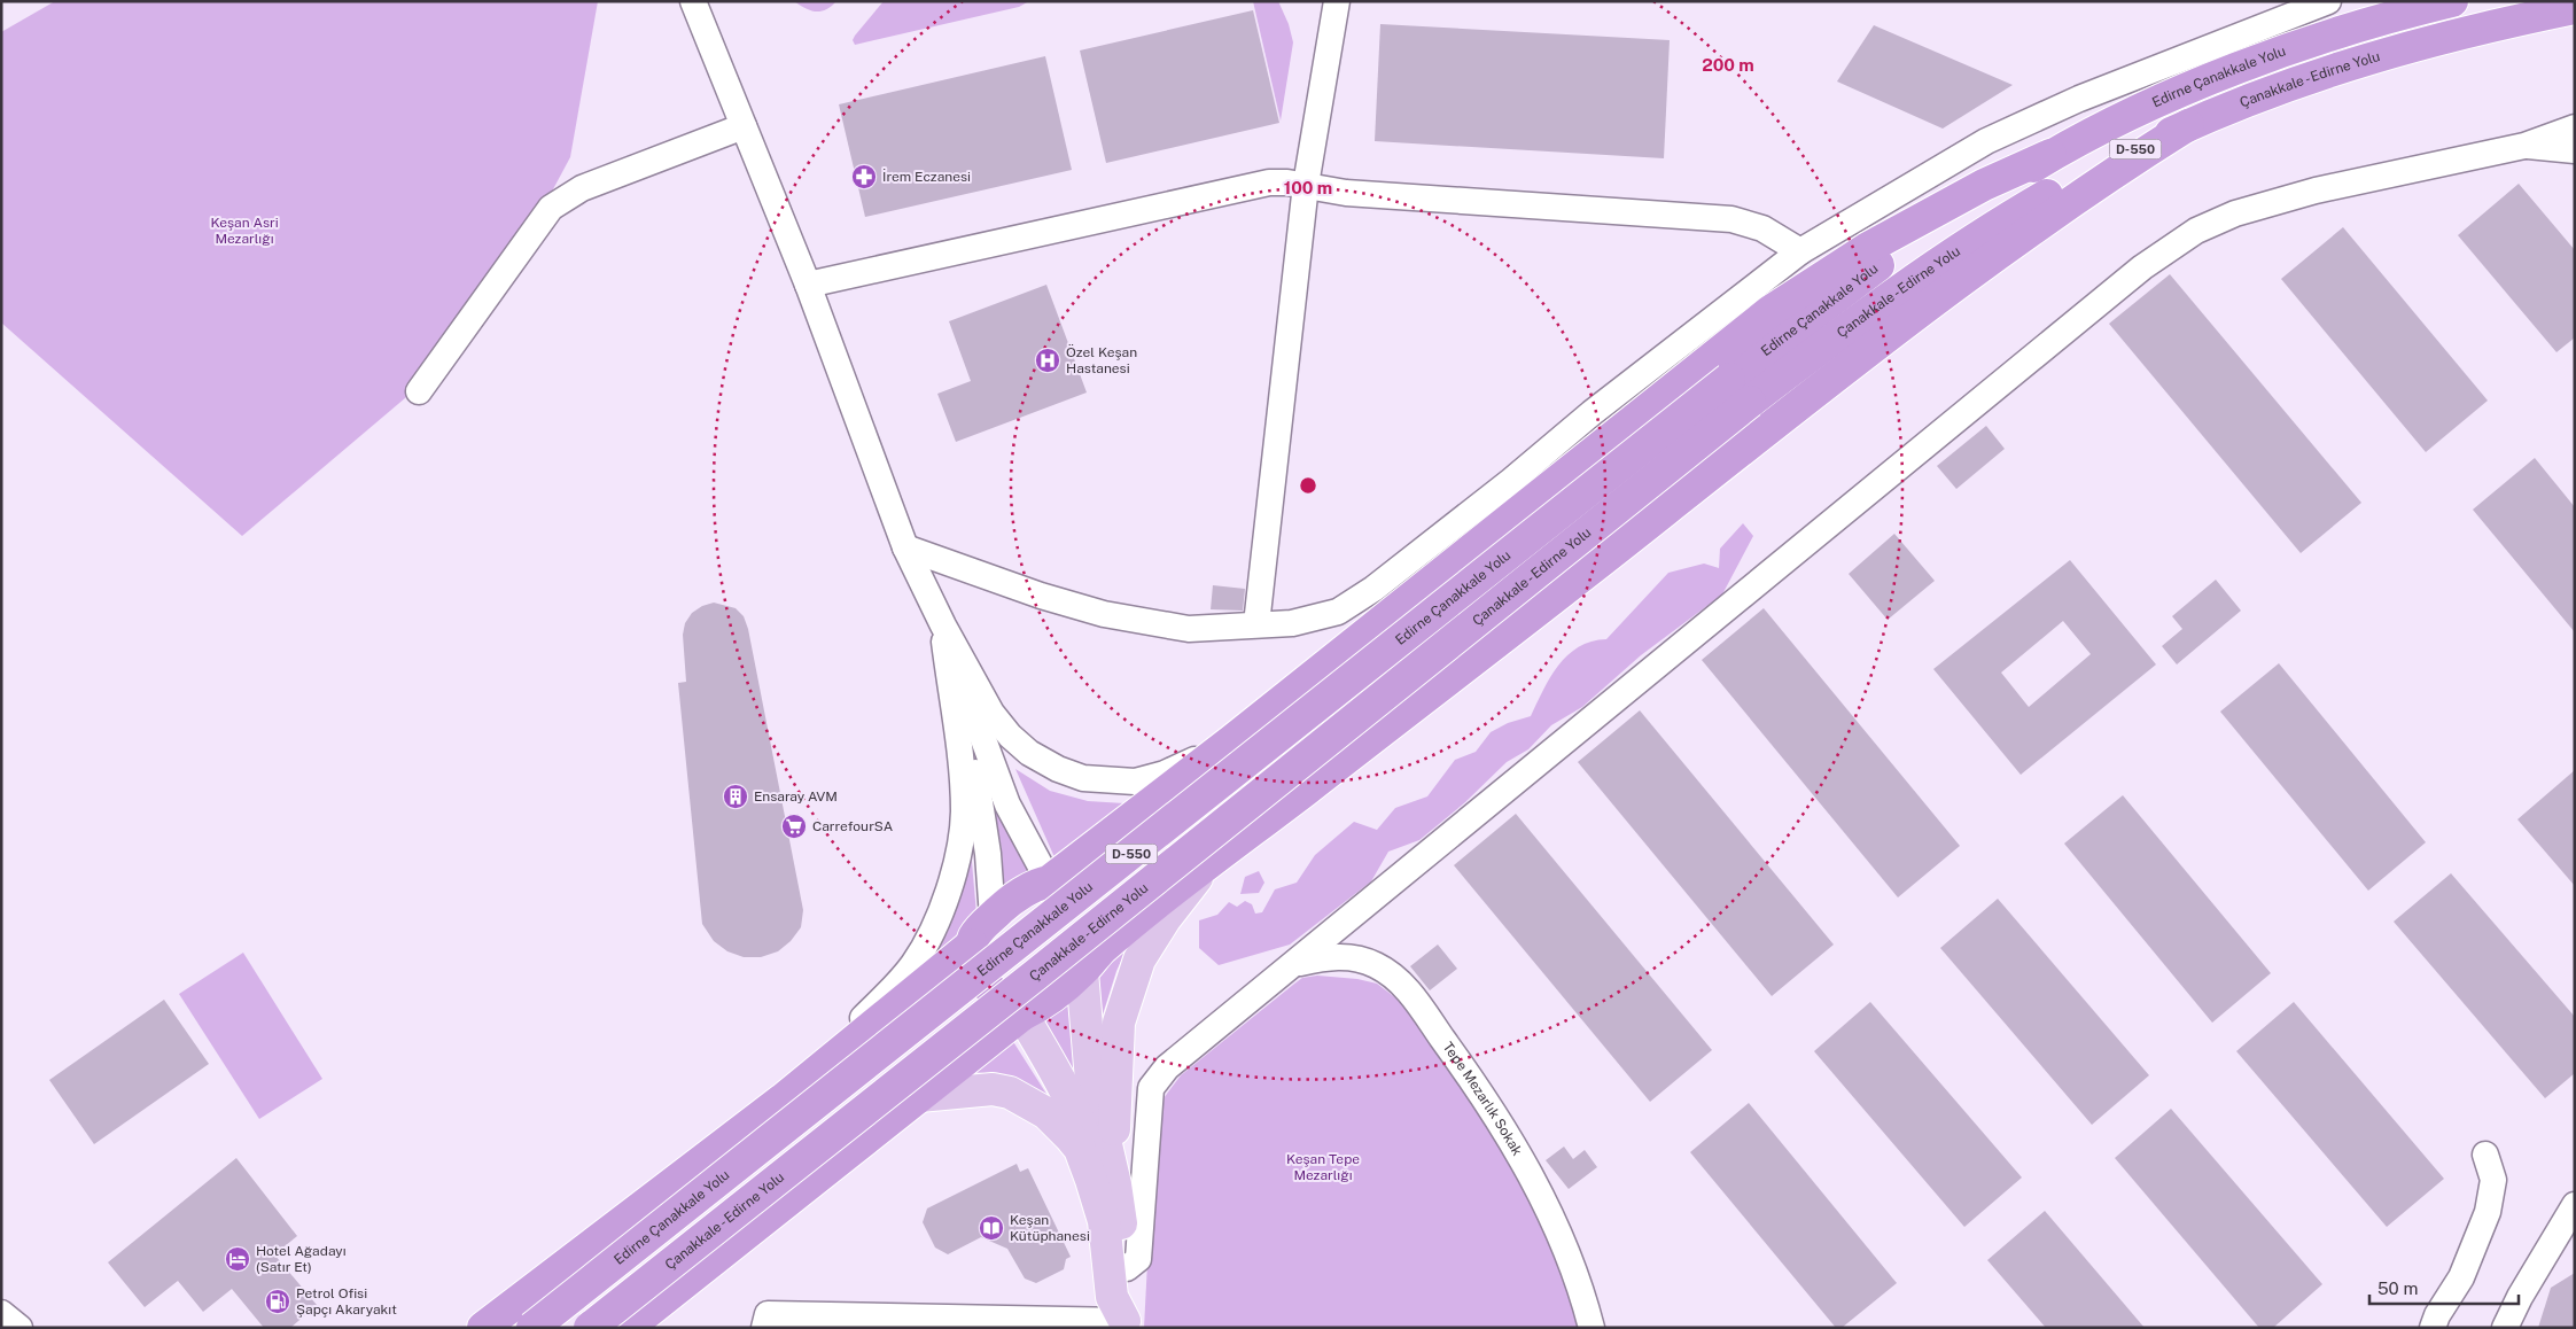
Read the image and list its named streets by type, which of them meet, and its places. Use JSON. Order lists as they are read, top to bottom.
{
  "streets": {
    "highway": ["Edirne Çanakkale Yolu", "Çanakkale - Edirne Yolu", "D-550"],
    "street": ["Tepe Mezarlık Sokak"]
  },
  "parks": ["Keşan Asri Mezarlığı", "Keşan Tepe Mezarlığı"],
  "places": {
    "pharmacy": ["İrem Eczanesi"],
    "hospital": ["Özel Keşan Hastanesi"],
    "building": ["Ensaray AVM"],
    "supermarket": ["CarrefourSA"],
    "library": ["Keşan Kütüphanesi"],
    "hotel": ["Hotel Ağadayı (Satır Et)"],
    "fuel station": ["Petrol Ofisi Şapçı Akaryakıt"]
  },
  "scale_bar": "50 m",
  "rings": ["200 m", "100 m"]
}
